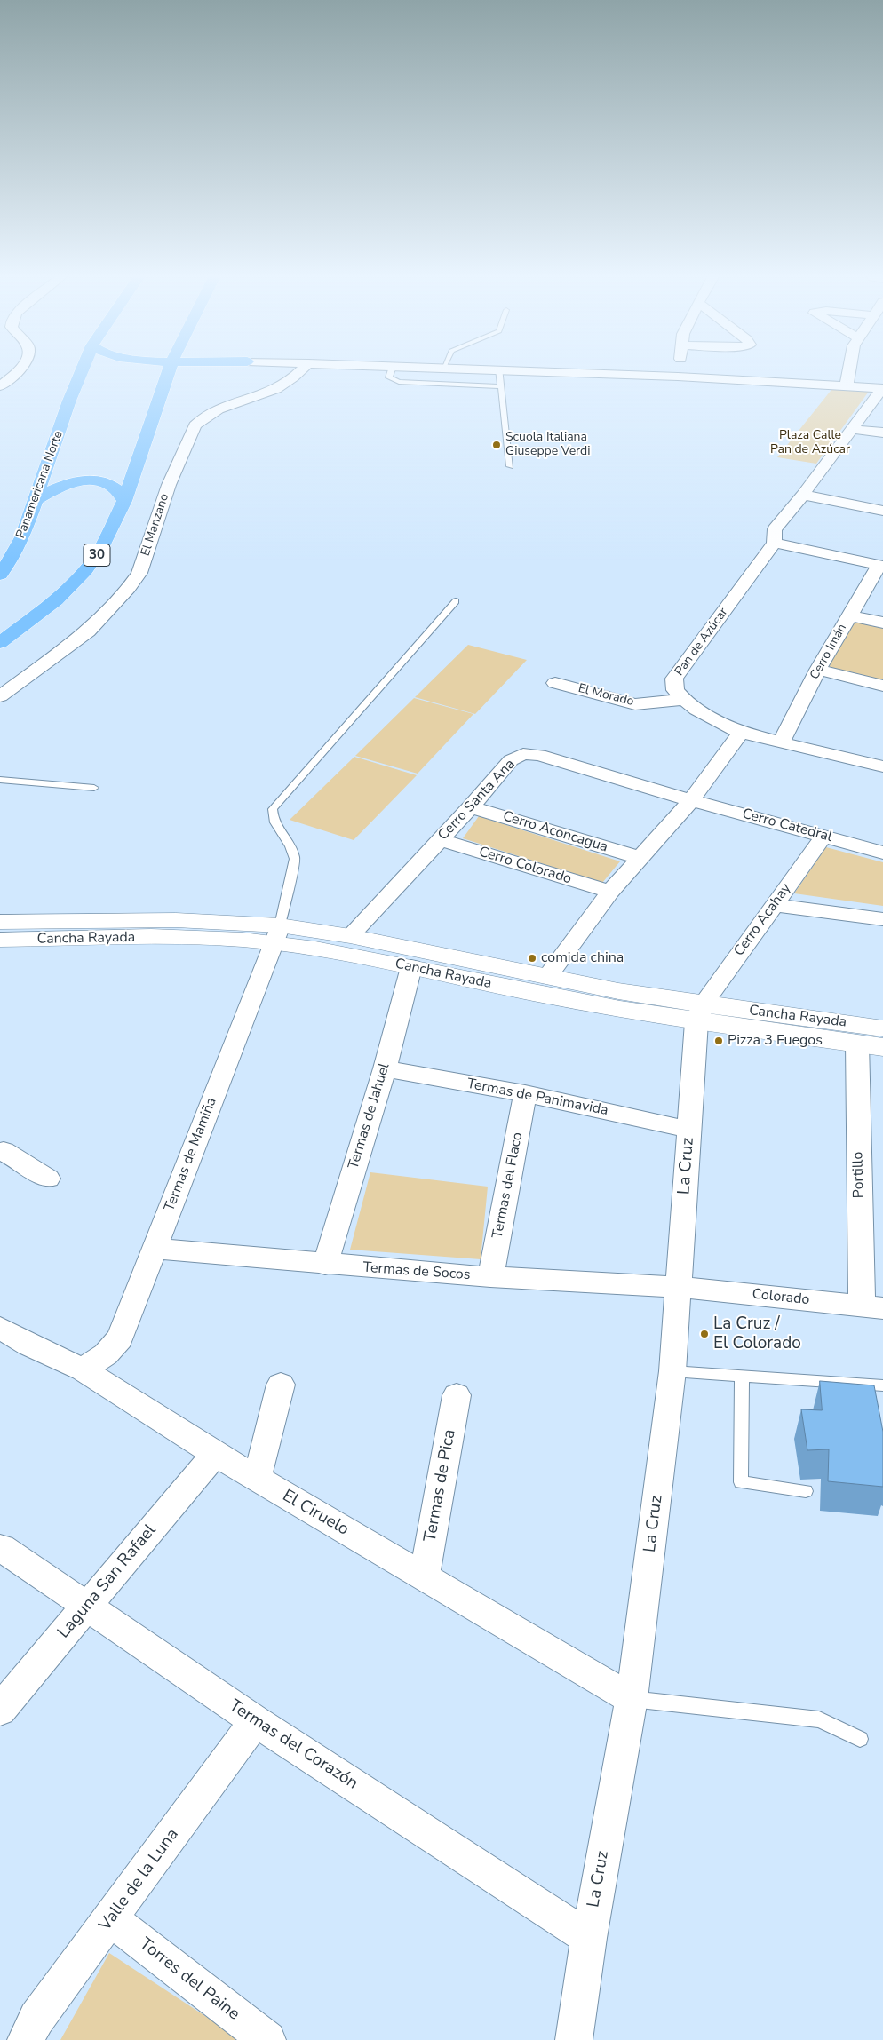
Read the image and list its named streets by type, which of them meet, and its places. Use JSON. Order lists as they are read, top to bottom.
{
  "streets": {
    "highway": ["Panamericana Norte", "30"],
    "street": [
      "El Manzano",
      "Pan de Azúcar",
      "Cerro Imán",
      "El Morado",
      "Cerro Santa Ana",
      "Cerro Catedral",
      "Cerro Aconcagua",
      "Cerro Colorado",
      "Cerro Acahay",
      "Cancha Rayada",
      "Termas de Panimavida",
      "Termas de Jahuel",
      "Termas de Mamiña",
      "La Cruz",
      "Portillo",
      "Termas del Flaco",
      "Termas de Socos",
      "Colorado",
      "Termas de Pica",
      "El Ciruelo",
      "Laguna San Rafael",
      "Termas del Corazón",
      "Valle de la Luna",
      "Torres del Paine"
    ]
  },
  "crossings": [
    ["Pan de Azúcar", "Cerro Imán"],
    ["Pan de Azúcar", "El Morado"],
    ["Cerro Santa Ana", "Cerro Catedral"],
    ["Cerro Santa Ana", "Cerro Aconcagua"],
    ["Cerro Santa Ana", "Cerro Colorado"],
    ["Cerro Santa Ana", "Cancha Rayada"],
    ["Cerro Catedral", "Cerro Acahay"],
    ["Cerro Acahay", "Cancha Rayada"],
    ["Cerro Acahay", "La Cruz"],
    ["Cancha Rayada", "Termas de Jahuel"],
    ["Cancha Rayada", "Termas de Mamiña"],
    ["Cancha Rayada", "La Cruz"],
    ["Cancha Rayada", "Portillo"],
    ["Termas de Panimavida", "Termas de Jahuel"],
    ["Termas de Panimavida", "La Cruz"],
    ["Termas de Panimavida", "Termas del Flaco"],
    ["Termas de Jahuel", "Termas de Socos"],
    ["Termas de Mamiña", "Termas de Socos"],
    ["Termas de Mamiña", "El Ciruelo"],
    ["La Cruz", "Termas de Socos"],
    ["La Cruz", "Colorado"],
    ["La Cruz", "El Ciruelo"],
    ["La Cruz", "Termas del Corazón"],
    ["Portillo", "Colorado"],
    ["Termas del Flaco", "Termas de Socos"],
    ["Termas de Socos", "Colorado"],
    ["Termas de Pica", "El Ciruelo"],
    ["El Ciruelo", "Laguna San Rafael"],
    ["Laguna San Rafael", "Termas del Corazón"],
    ["Termas del Corazón", "Valle de la Luna"],
    ["Valle de la Luna", "Torres del Paine"]
  ],
  "parks": ["Plaza Calle Pan de Azúcar"],
  "places": [
    "Scuola Italiana Giuseppe Verdi",
    "comida china",
    "Pizza 3 Fuegos",
    "La Cruz / El Colorado"
  ]
}
